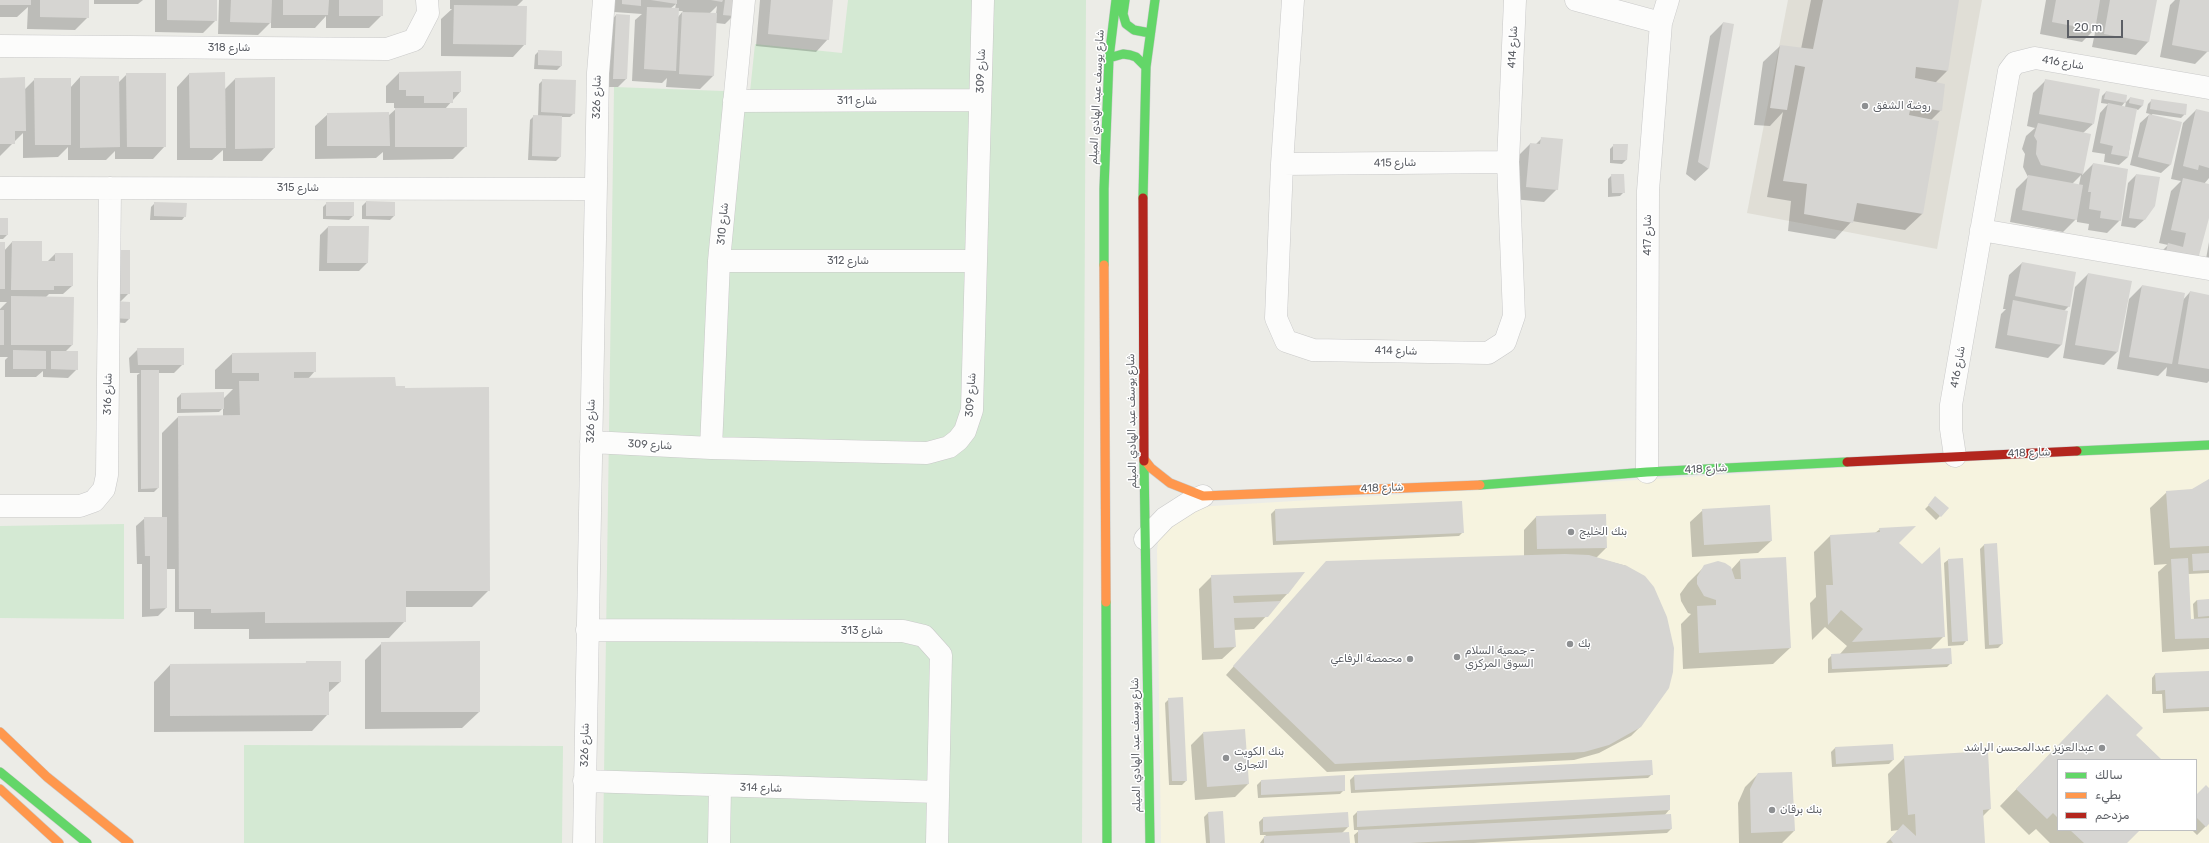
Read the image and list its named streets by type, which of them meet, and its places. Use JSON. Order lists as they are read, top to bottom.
{
  "streets": {
    "street": [
      "شارع 414",
      "شارع 318",
      "شارع 416",
      "شارع 309",
      "شارع 326",
      "شارع يوسف عبد الهادي الميلم",
      "شارع 311",
      "شارع 415",
      "شارع 315",
      "شارع 310",
      "شارع 417",
      "شارع 312",
      "شارع 316",
      "شارع 418",
      "شارع 313",
      "شارع 314"
    ]
  },
  "crossings": [
    ["شارع 414", "شارع 415"],
    ["شارع 416", "شارع 418"],
    ["شارع 309", "شارع 326"],
    ["شارع 309", "شارع 311"],
    ["شارع 309", "شارع 310"],
    ["شارع 309", "شارع 312"],
    ["شارع 326", "شارع 315"],
    ["شارع 326", "شارع 313"],
    ["شارع 326", "شارع 314"],
    ["شارع يوسف عبد الهادي الميلم", "شارع 418"],
    ["شارع 311", "شارع 310"],
    ["شارع 315", "شارع 316"],
    ["شارع 310", "شارع 312"],
    ["شارع 417", "شارع 418"],
    ["شارع 313", "شارع 314"]
  ],
  "places": [
    "روضة الشفق",
    "بنك الخليج",
    "بك",
    "جمعية السلام - السوق المركزي",
    "محمصة الرفاعي",
    "عبدالعزيز عبدالمحسن الراشد",
    "بنك الكويت التجاري",
    "بنك برقان"
  ],
  "legend": ["سالك", "بطيء", "مزدحم"],
  "scale_bar": "20 m"
}
